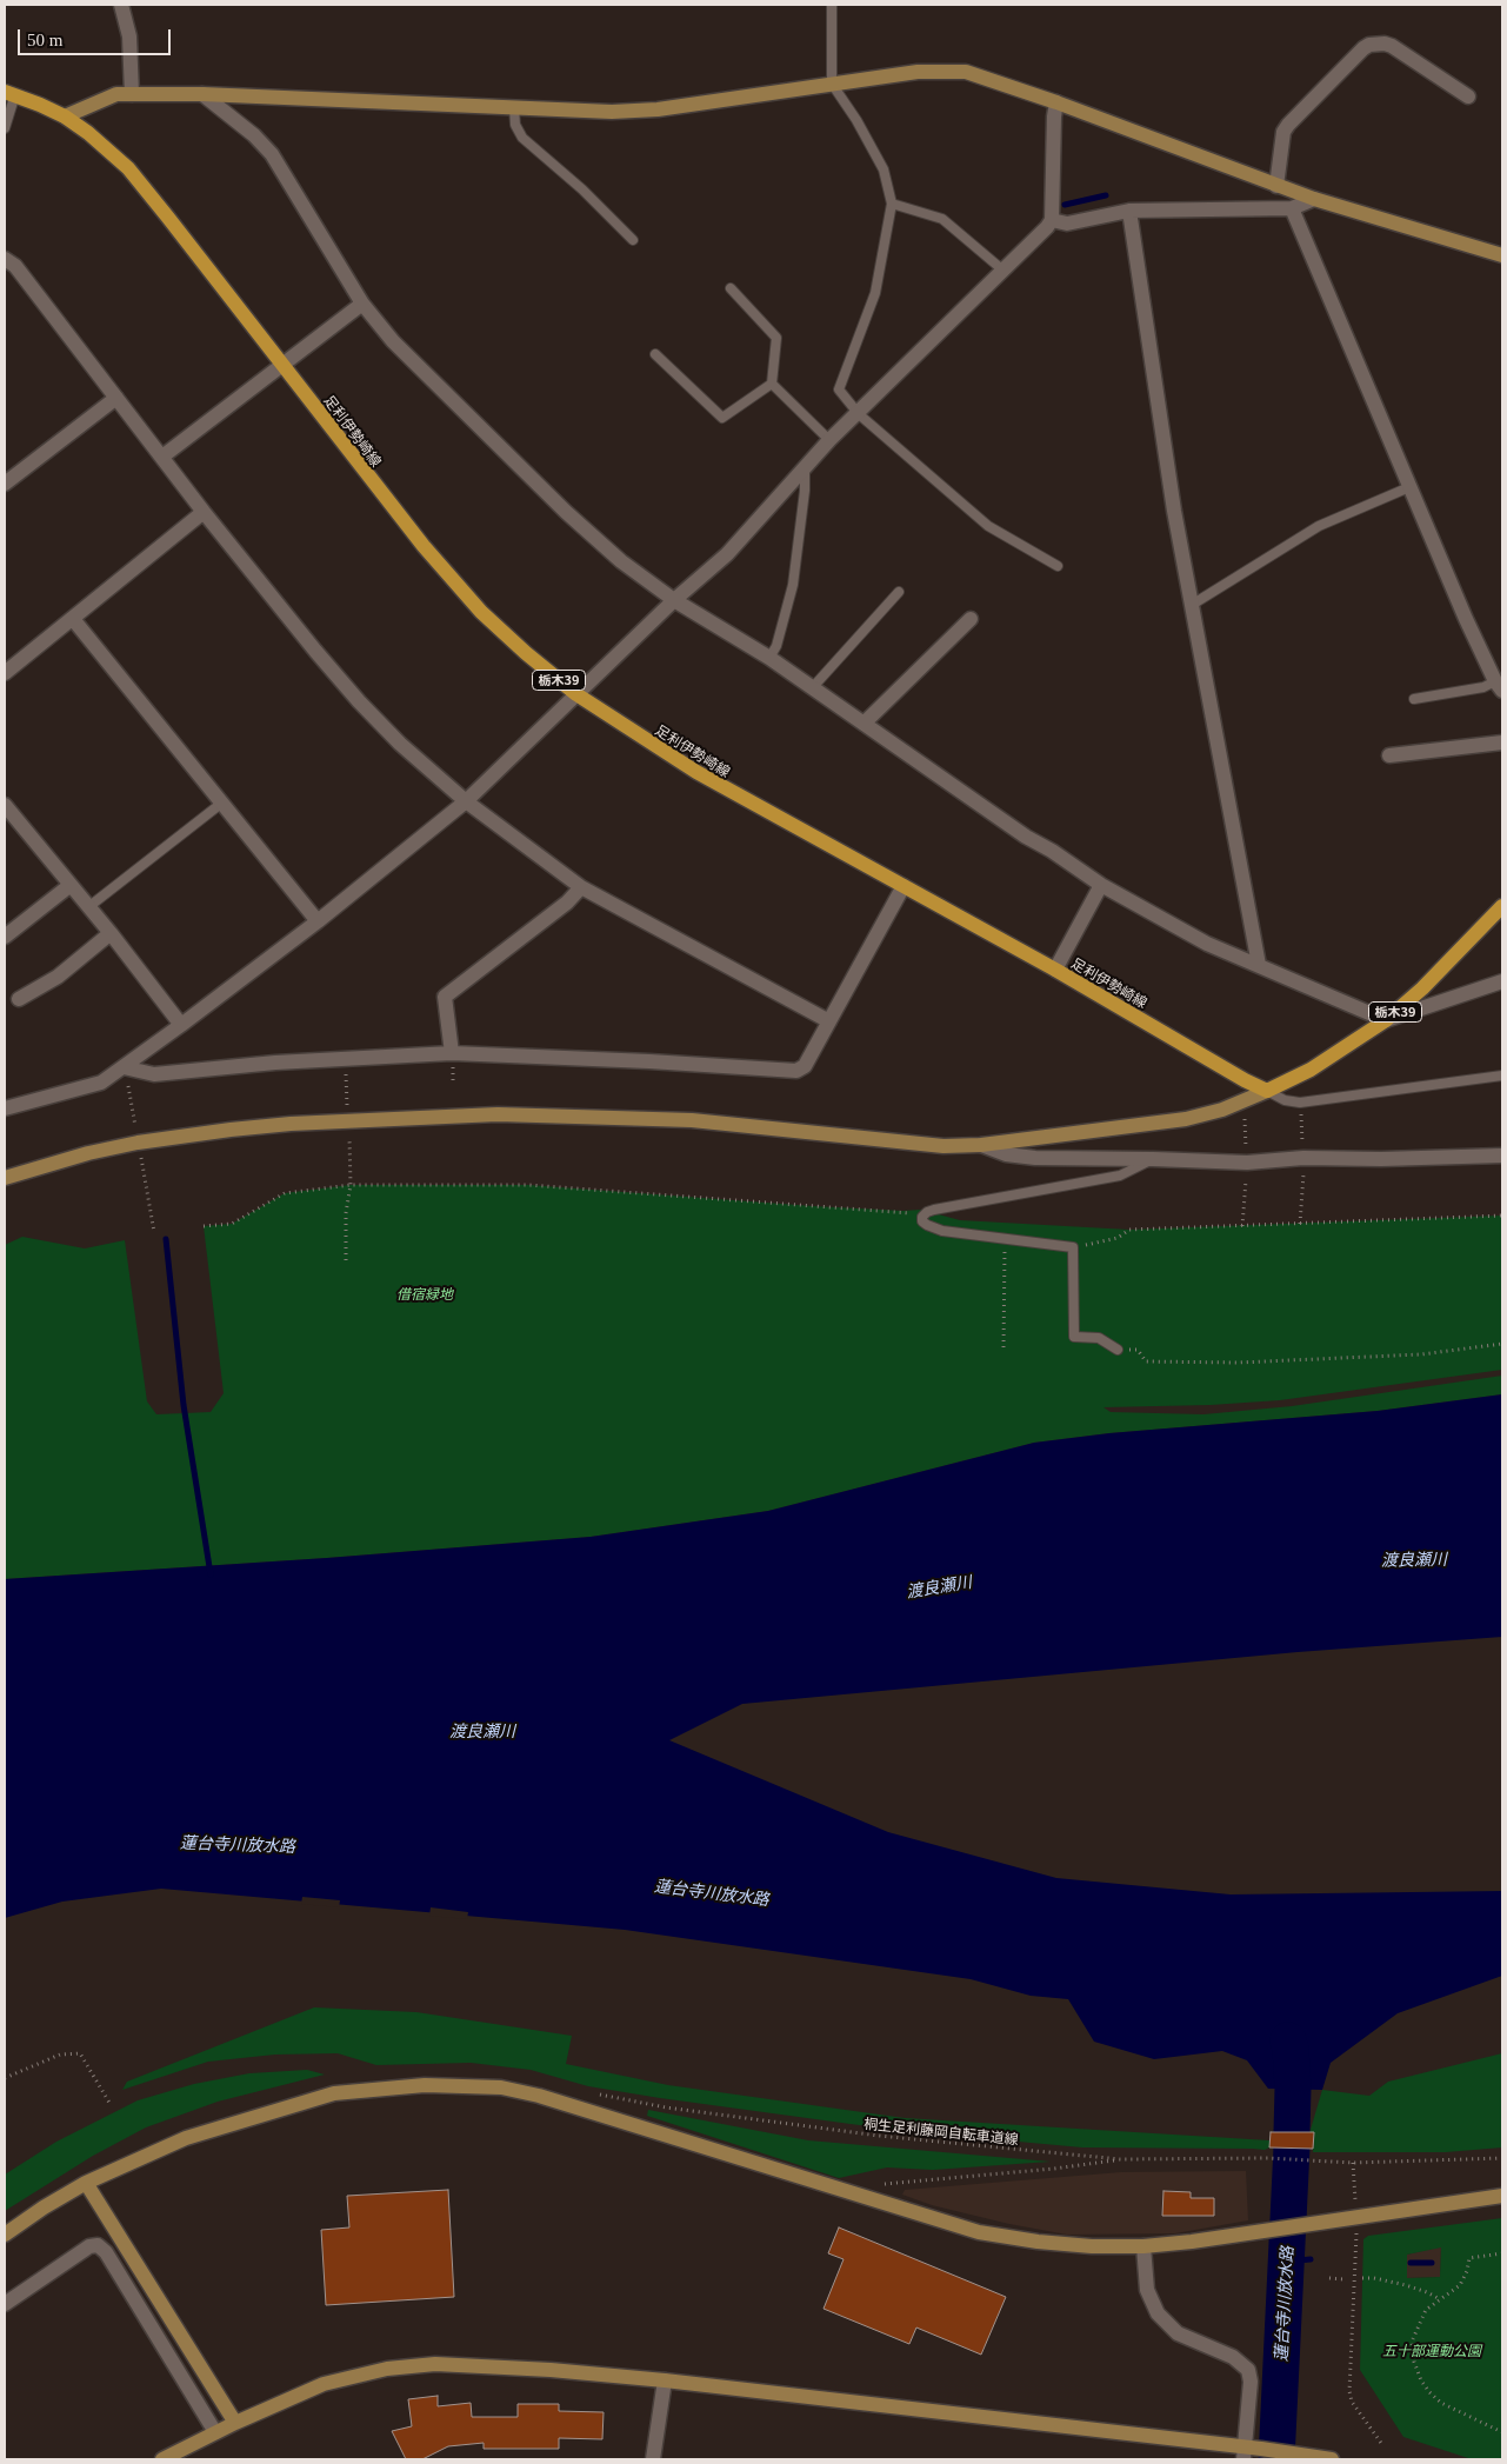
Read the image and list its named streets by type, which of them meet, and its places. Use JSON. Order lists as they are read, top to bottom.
{
  "streets": {
    "main road": ["足利伊勢崎線", "栃木39"],
    "path": ["桐生足利藤岡自転車道線"]
  },
  "crossings": [
    ["足利伊勢崎線", "栃木39"]
  ],
  "water": ["渡良瀬川", "蓮台寺川放水路"],
  "parks": ["借宿緑地", "五十部運動公園"],
  "scale_bar": "50 m"
}
